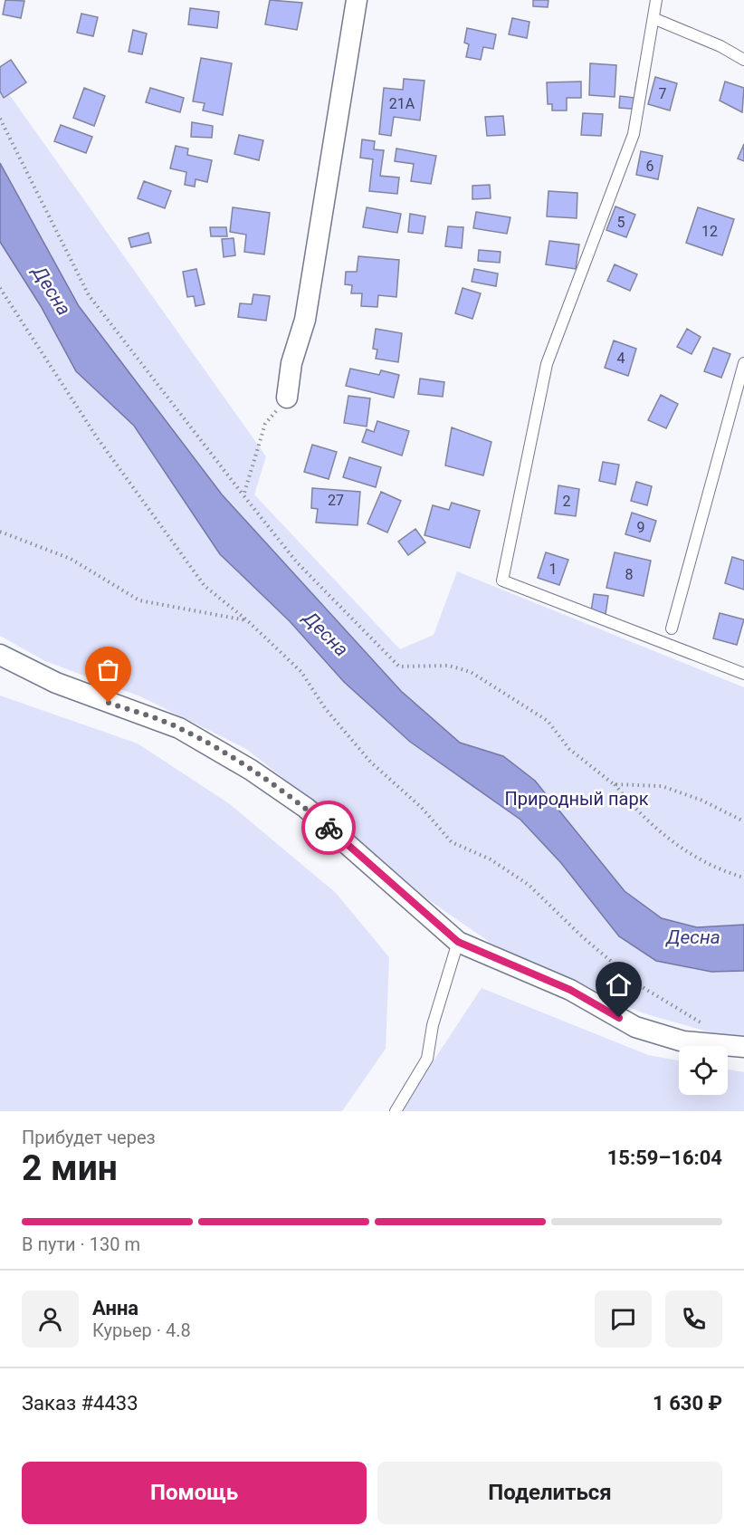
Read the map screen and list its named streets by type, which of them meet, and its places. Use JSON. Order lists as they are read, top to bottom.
{
  "water": ["Десна"],
  "parks": ["Природный парк"],
  "house_numbers": [
    "7",
    "21А",
    "6",
    "5",
    "12",
    "4",
    "27",
    "2",
    "9",
    "1",
    "8"
  ],
  "page": {
    "heading": ["2 мин", "Прибудет через", "15:59–16:04"],
    "panel": [
      "Анна",
      "Курьер · 4.8",
      "Заказ #4433",
      "1 630 ₽"
    ],
    "bar": "В пути · 130 m",
    "buttons": ["Помощь", "Поделиться"]
  }
}
